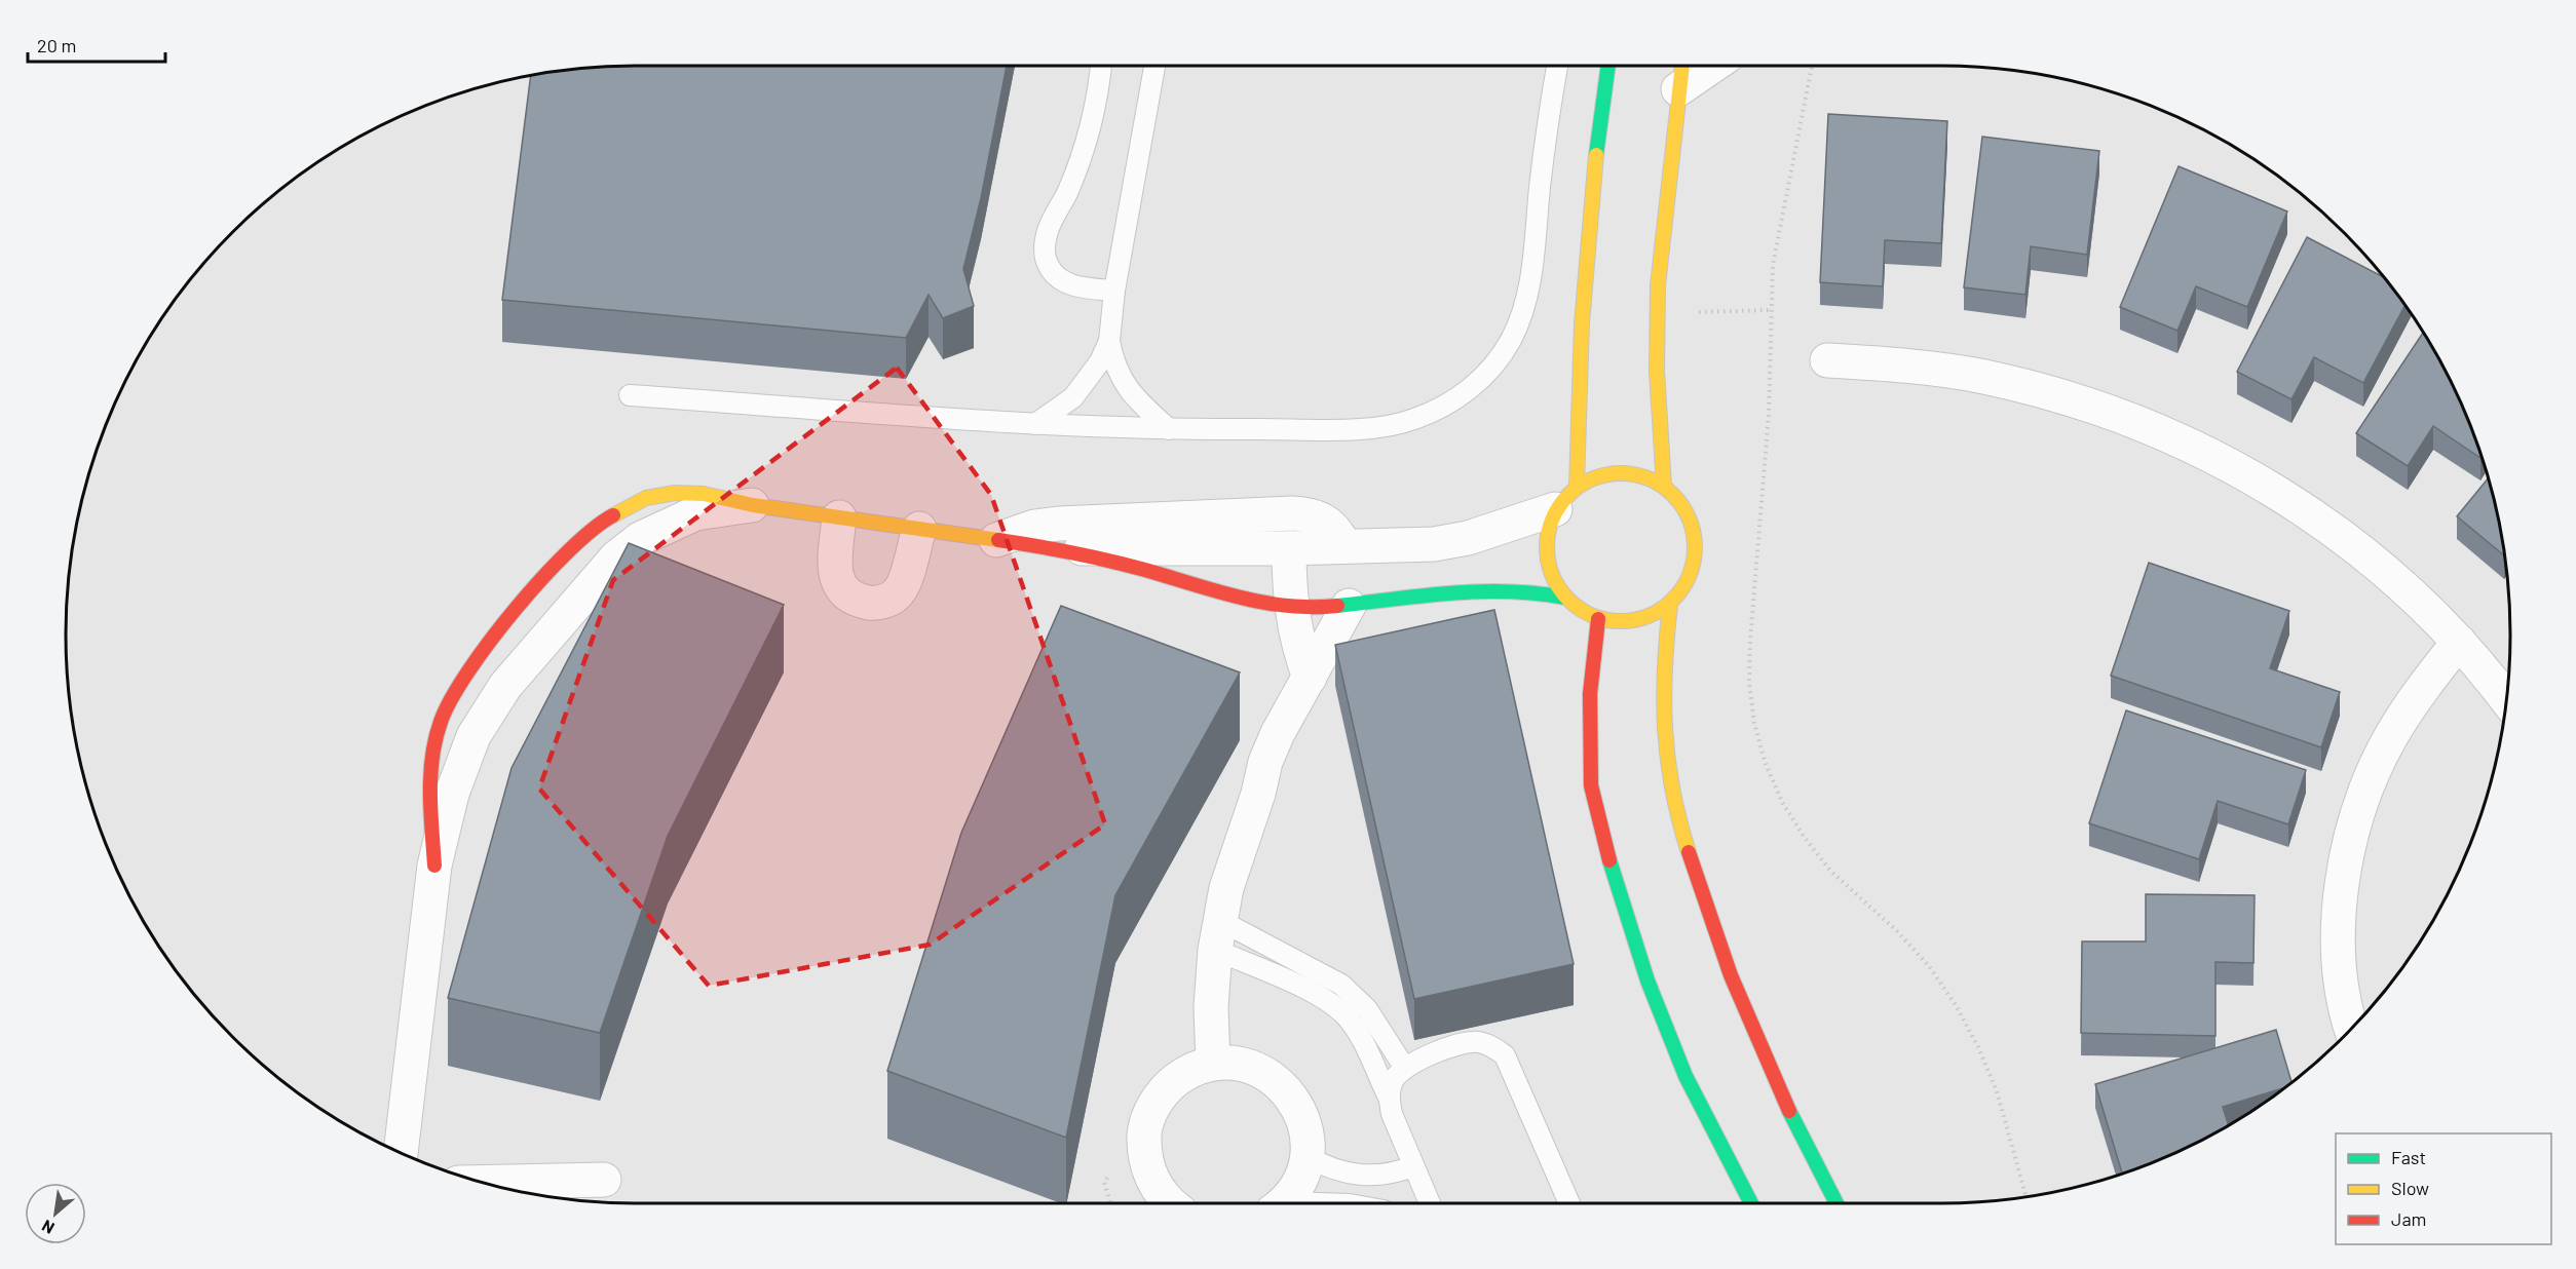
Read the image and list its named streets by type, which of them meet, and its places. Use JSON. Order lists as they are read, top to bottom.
{
  "legend": ["Fast", "Slow", "Jam"],
  "scale_bar": "20 m",
  "north": "bottom left"
}
